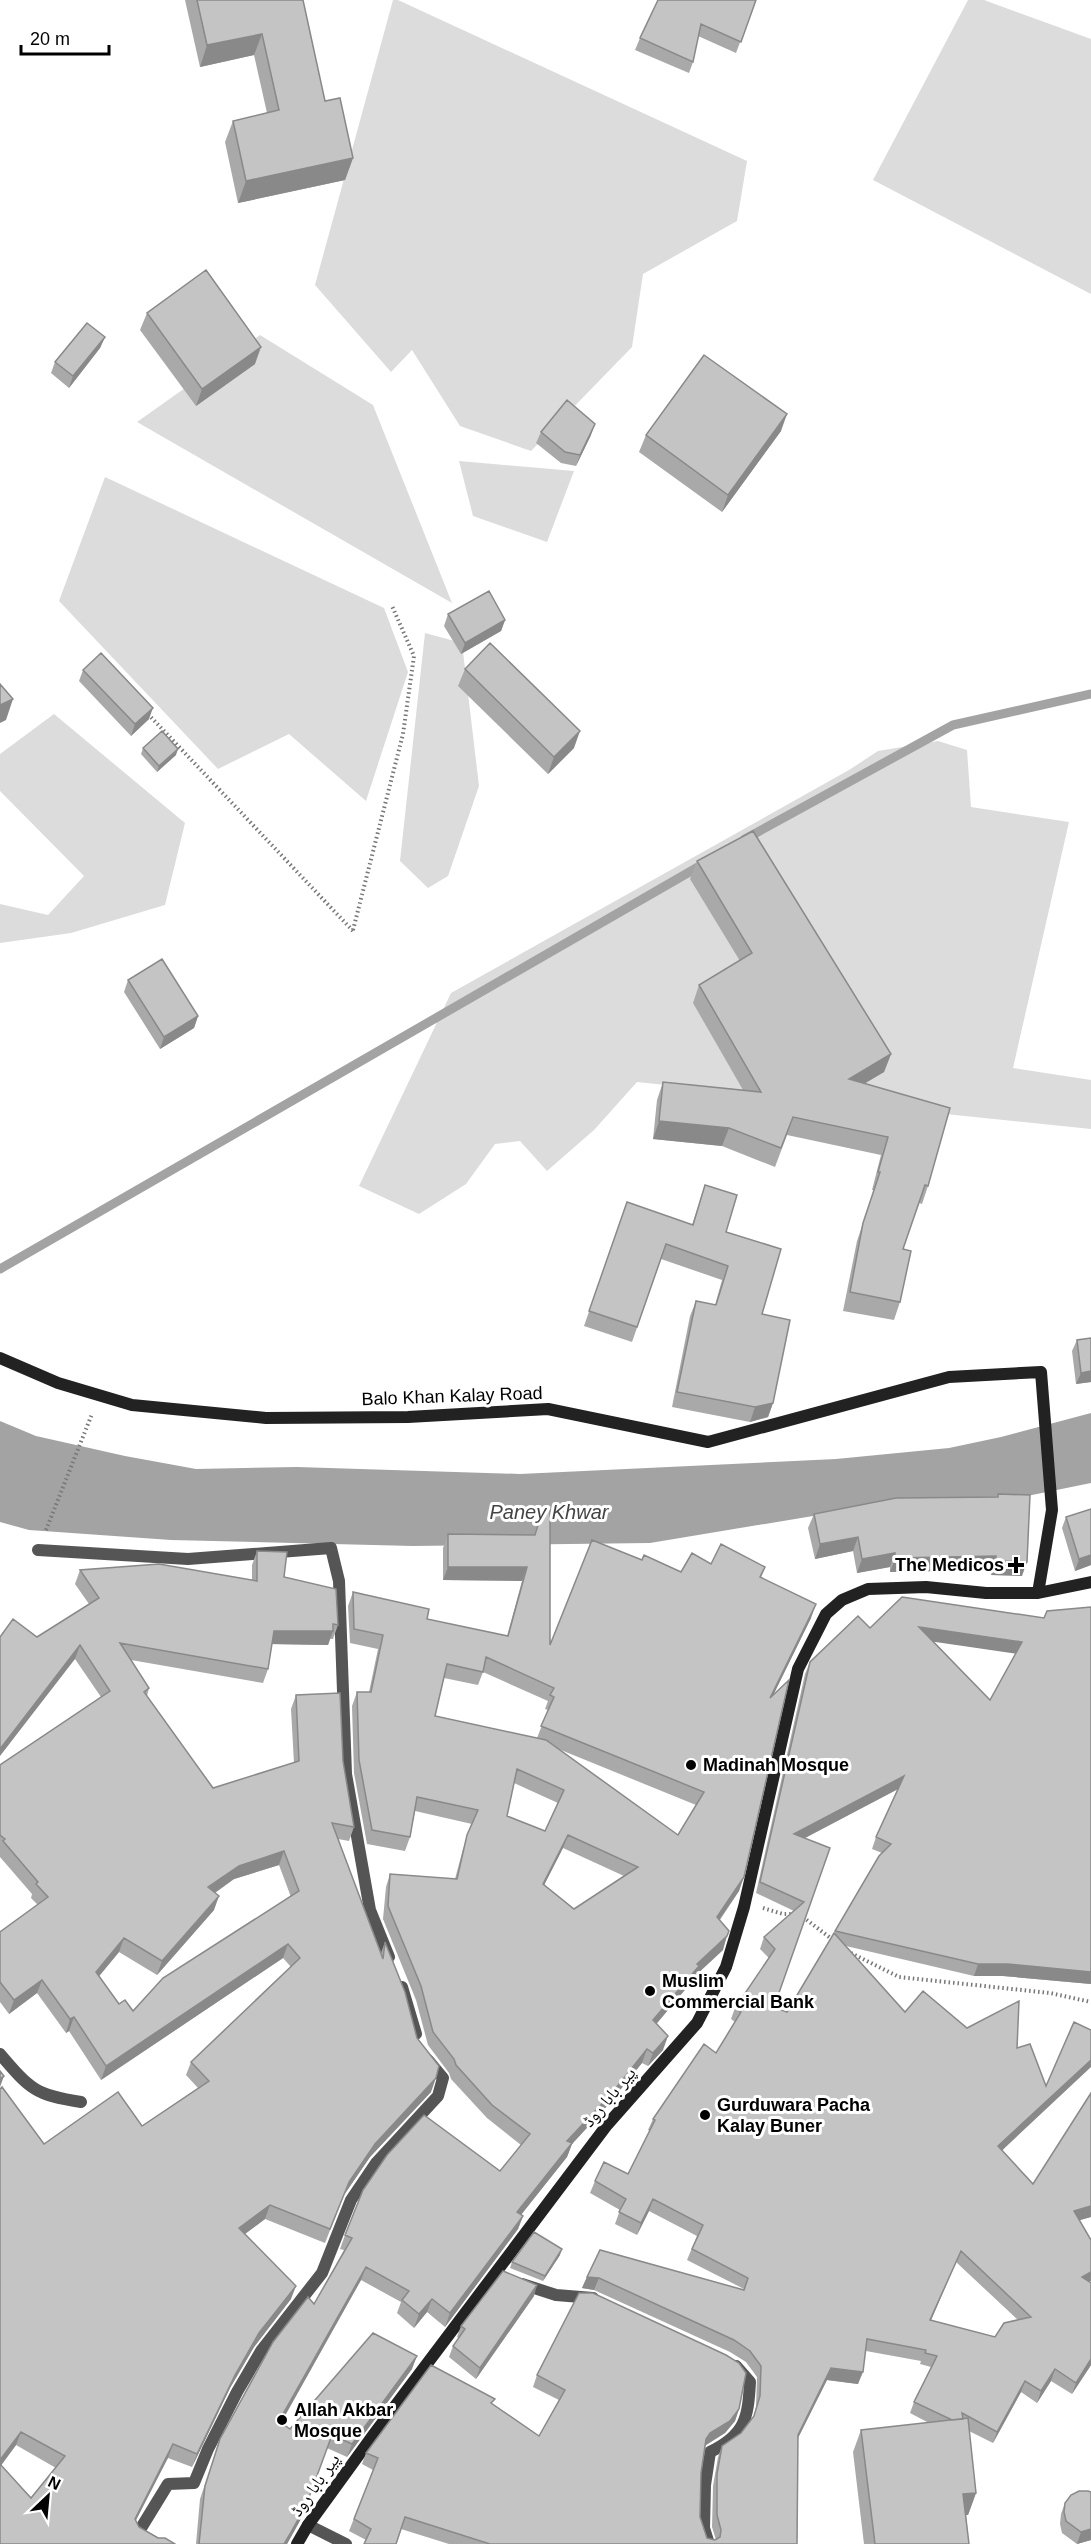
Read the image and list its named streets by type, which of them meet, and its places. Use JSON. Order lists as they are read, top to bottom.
{
  "streets": {
    "main road": ["Balo Khan Kalay Road", "پیر بابا روڈ"]
  },
  "crossings": [
    ["Balo Khan Kalay Road", "پیر بابا روڈ"]
  ],
  "water": ["Paney Khwar"],
  "places": {
    "health": ["The Medicos"],
    "other": [
      "Madinah Mosque",
      "Muslim Commercial Bank",
      "Gurduwara Pacha Kalay Buner",
      "Allah Akbar Mosque"
    ]
  },
  "scale_bar": "20 m",
  "north": "top right"
}
